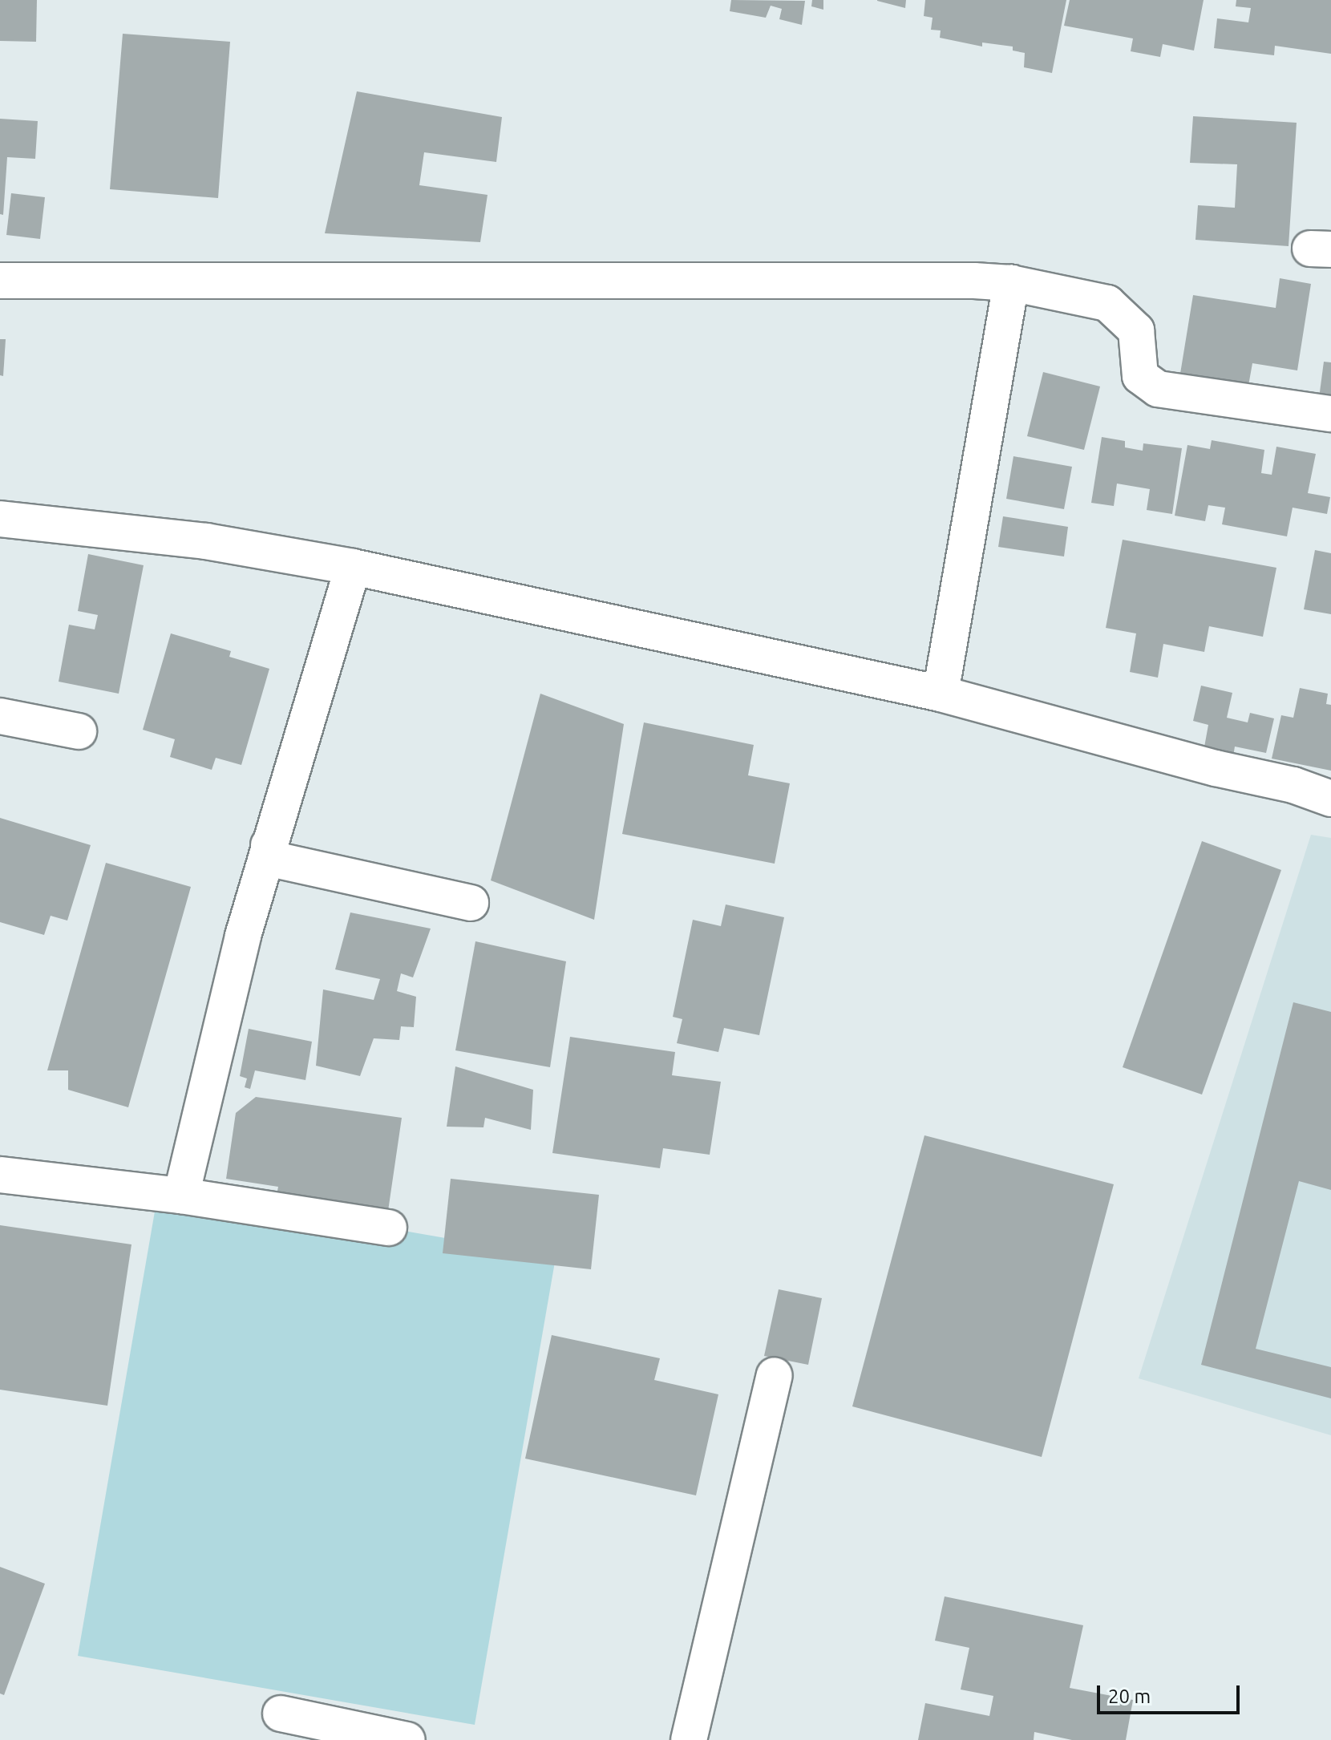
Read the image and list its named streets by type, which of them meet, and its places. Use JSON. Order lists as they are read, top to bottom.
{
  "scale_bar": "20 m"
}
